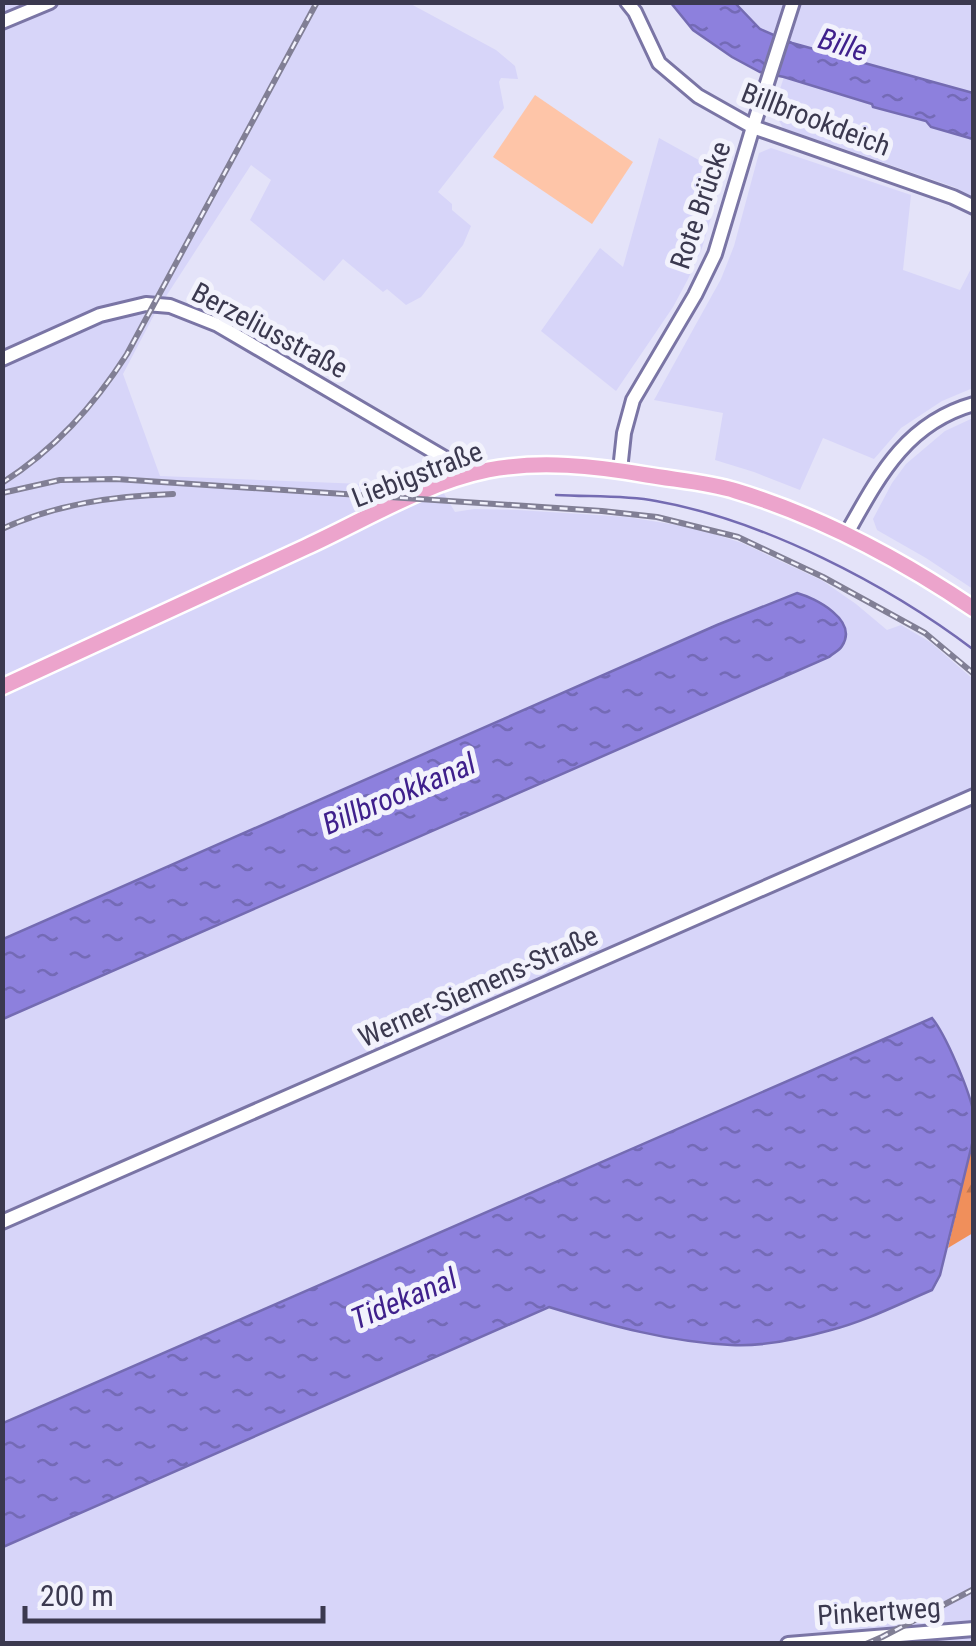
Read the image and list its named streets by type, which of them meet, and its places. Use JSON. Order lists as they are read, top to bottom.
{
  "streets": {
    "main road": ["Liebigstraße"],
    "street": [
      "Billbrookdeich",
      "Rote Brücke",
      "Berzeliusstraße",
      "Werner-Siemens-Straße",
      "Pinkertweg"
    ]
  },
  "crossings": [
    ["Billbrookdeich", "Rote Brücke"],
    ["Rote Brücke", "Liebigstraße"]
  ],
  "water": ["Bille", "Billbrookkanal", "Tidekanal"],
  "scale_bar": "200 m"
}
